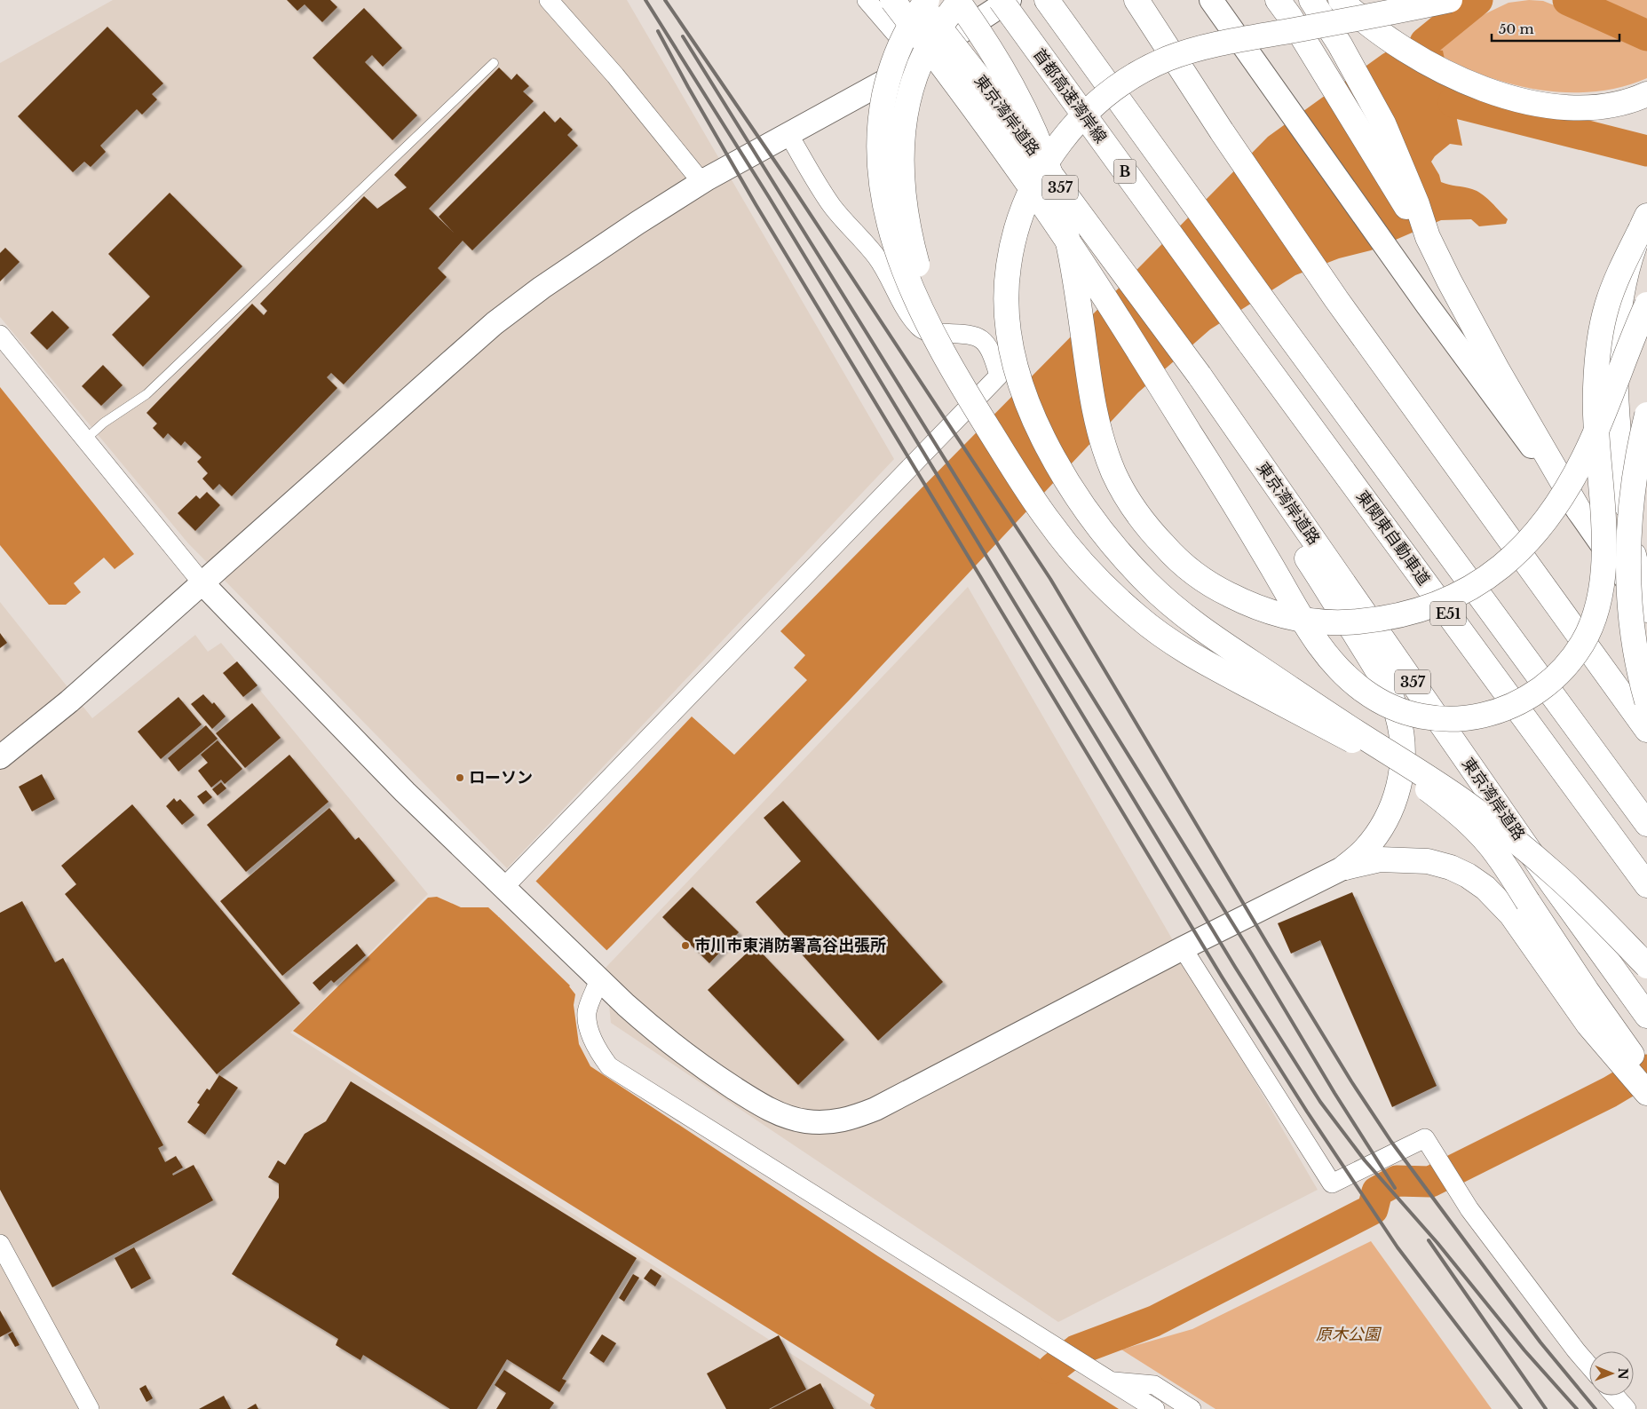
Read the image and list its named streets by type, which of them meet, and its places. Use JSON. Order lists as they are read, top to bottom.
{
  "streets": {
    "highway": [
      "首都高速湾岸線",
      "東京湾岸道路",
      "B",
      "357",
      "東関東自動車道",
      "E51"
    ]
  },
  "crossings": [
    ["首都高速湾岸線", "東関東自動車道"],
    ["B", "E51"]
  ],
  "parks": ["原木公園"],
  "places": ["ローソン", "市川市東消防署高谷出張所"],
  "scale_bar": "50 m",
  "north": "right"
}
